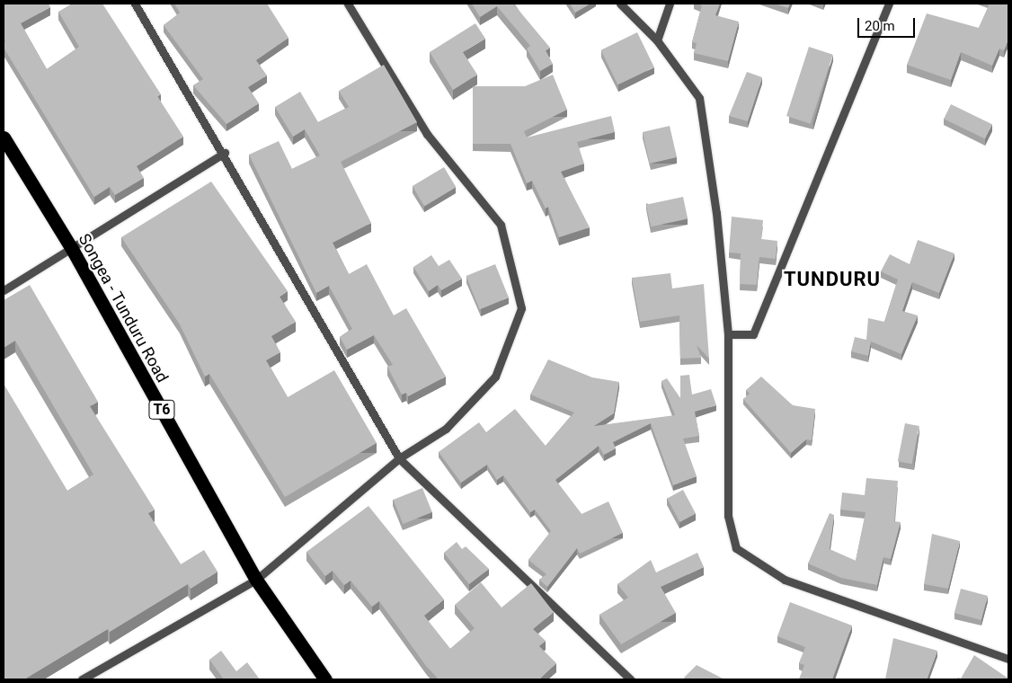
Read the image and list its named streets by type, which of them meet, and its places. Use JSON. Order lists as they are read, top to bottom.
{
  "streets": {
    "highway": ["Songea - Tunduru Road", "T6"]
  },
  "districts": ["TUNDURU"],
  "scale_bar": "20 m"
}
